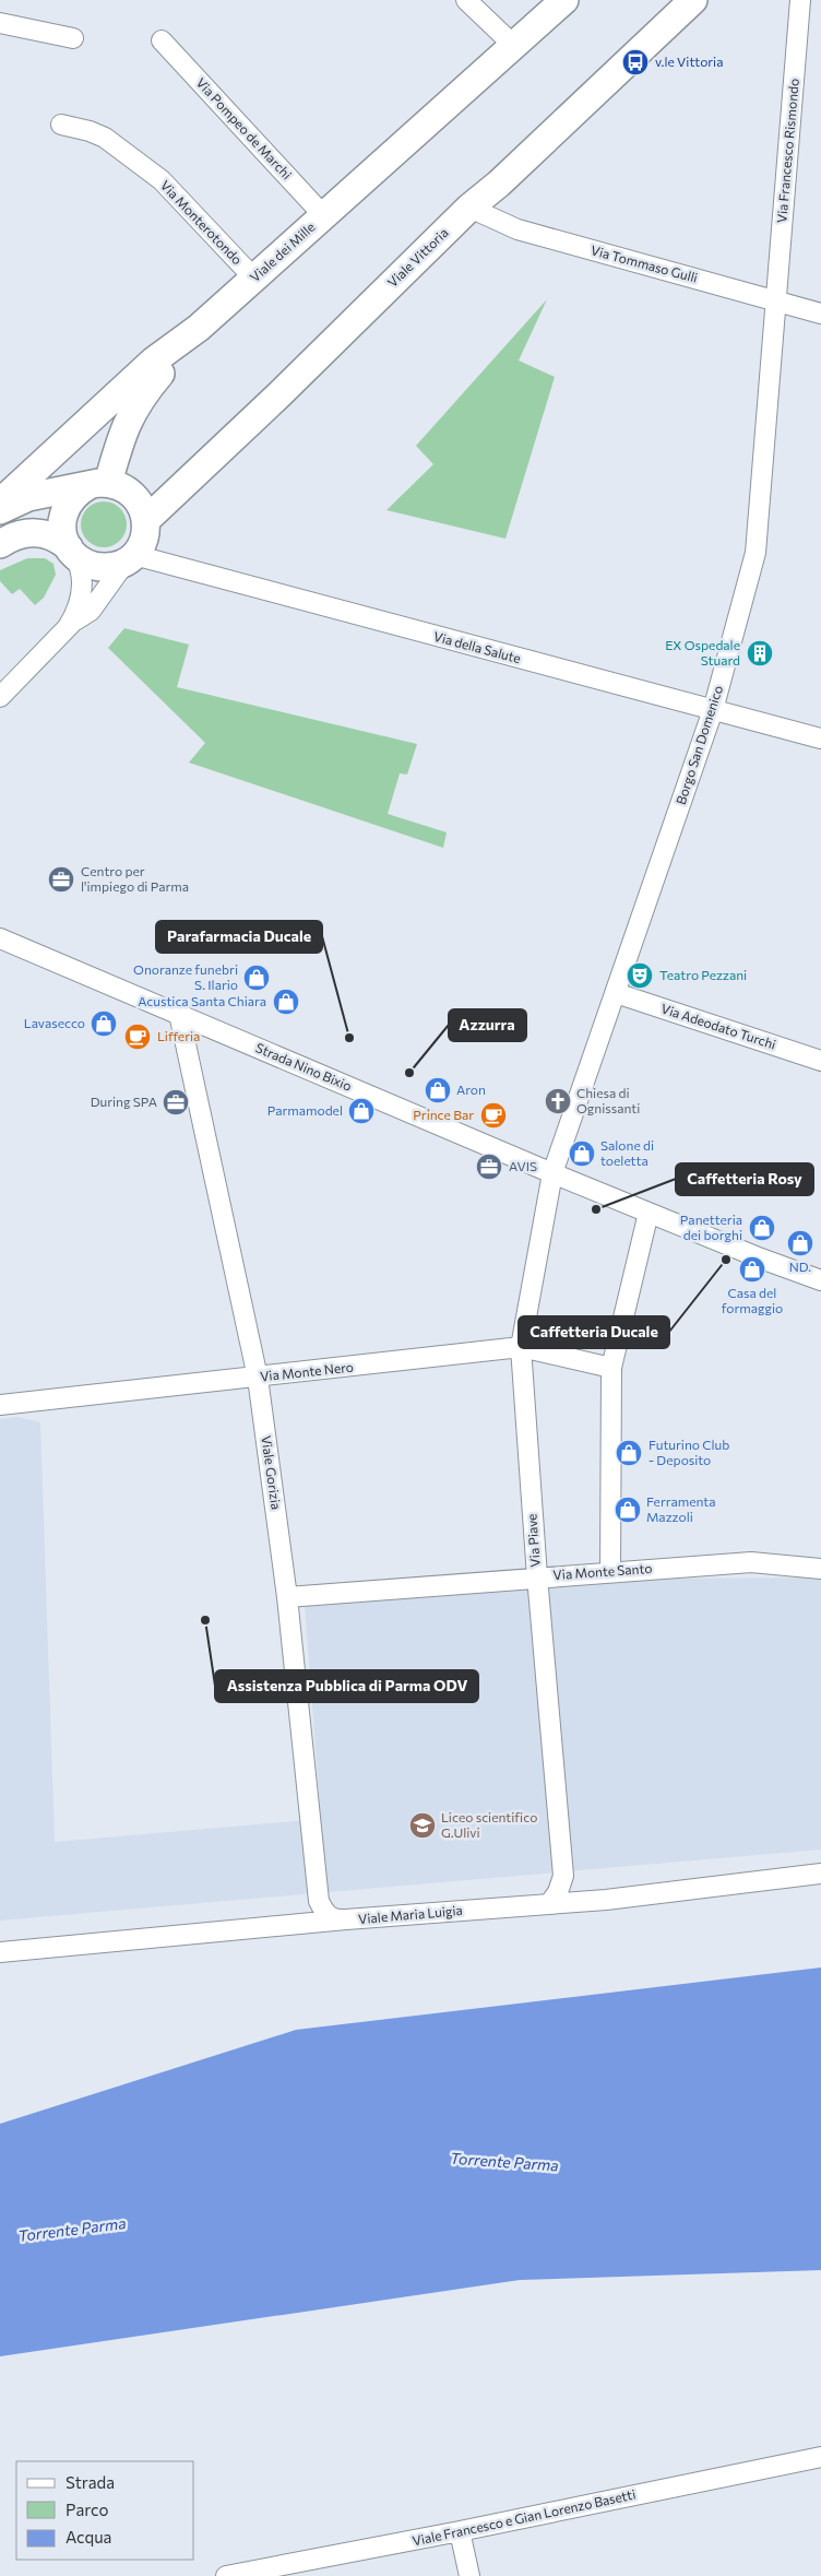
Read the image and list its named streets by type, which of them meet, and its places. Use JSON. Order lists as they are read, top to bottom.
{
  "streets": {
    "main road": ["Viale dei Mille", "Viale Vittoria"],
    "street": [
      "Via Pompeo de Marchi",
      "Via Francesco Rismondo",
      "Via Monterotondo",
      "Via Tommaso Gulli",
      "Via della Salute",
      "Borgo San Domenico",
      "Via Adeodato Turchi",
      "Strada Nino Bixio",
      "Via Monte Nero",
      "Viale Gorizia",
      "Via Piave",
      "Via Monte Santo",
      "Viale Maria Luigia",
      "Viale Francesco e Gian Lorenzo Basetti"
    ]
  },
  "crossings": [
    ["Via Pompeo de Marchi", "Viale dei Mille"],
    ["Via Francesco Rismondo", "Via Tommaso Gulli"],
    ["Via Francesco Rismondo", "Borgo San Domenico"],
    ["Via Monterotondo", "Viale dei Mille"],
    ["Viale Vittoria", "Via Tommaso Gulli"],
    ["Viale Vittoria", "Via della Salute"],
    ["Via Tommaso Gulli", "Borgo San Domenico"],
    ["Via della Salute", "Borgo San Domenico"],
    ["Borgo San Domenico", "Via Adeodato Turchi"],
    ["Borgo San Domenico", "Strada Nino Bixio"],
    ["Borgo San Domenico", "Via Piave"],
    ["Strada Nino Bixio", "Viale Gorizia"],
    ["Strada Nino Bixio", "Via Piave"],
    ["Via Monte Nero", "Viale Gorizia"],
    ["Via Monte Nero", "Via Piave"],
    ["Viale Gorizia", "Via Monte Santo"],
    ["Viale Gorizia", "Viale Maria Luigia"],
    ["Via Piave", "Via Monte Santo"],
    ["Via Piave", "Viale Maria Luigia"]
  ],
  "water": ["Torrente Parma"],
  "places": {
    "bus stop": ["v.le Vittoria"],
    "building": ["EX Ospedale Stuard"],
    "office": ["Centro per l'impiego di Parma", "During SPA", "AVIS"],
    "theatre": ["Teatro Pezzani"],
    "shop": [
      "Onoranze funebri S. Ilario",
      "Acustica Santa Chiara",
      "Lavasecco",
      "Aron",
      "Parmamodel",
      "Salone di toeletta",
      "Panetteria dei borghi",
      "ND.",
      "Casa del formaggio",
      "Futurino Club - Deposito",
      "Ferramenta Mazzoli"
    ],
    "cafe": ["Lifferia", "Prince Bar"],
    "other": [
      "Parafarmacia Ducale",
      "Azzurra",
      "Caffetteria Rosy",
      "Caffetteria Ducale",
      "Assistenza Pubblica di Parma ODV"
    ],
    "church": ["Chiesa di Ognissanti"],
    "school or university": ["Liceo scientifico G.Ulivi"]
  },
  "legend": ["Strada", "Parco", "Acqua"]
}
